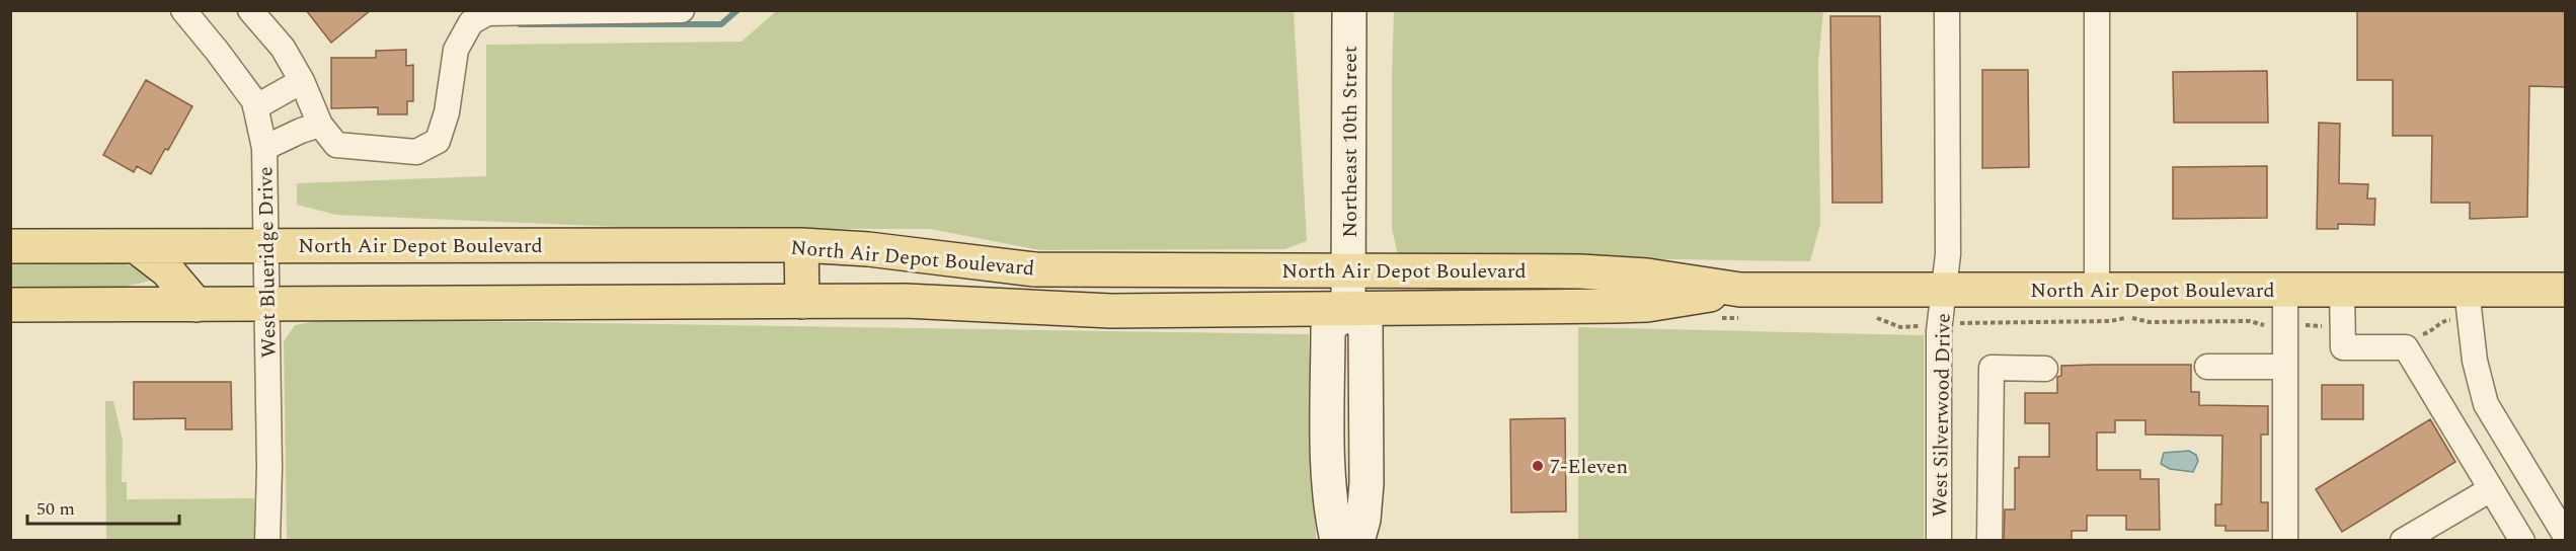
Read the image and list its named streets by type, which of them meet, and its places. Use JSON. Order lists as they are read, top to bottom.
{
  "streets": {
    "main road": ["Northeast 10th Street", "North Air Depot Boulevard"],
    "street": ["West Blueridge Drive", "West Silverwood Drive"]
  },
  "crossings": [
    ["Northeast 10th Street", "North Air Depot Boulevard"],
    ["North Air Depot Boulevard", "West Blueridge Drive"],
    ["North Air Depot Boulevard", "West Silverwood Drive"]
  ],
  "places": ["7-Eleven"],
  "scale_bar": "50 m"
}
